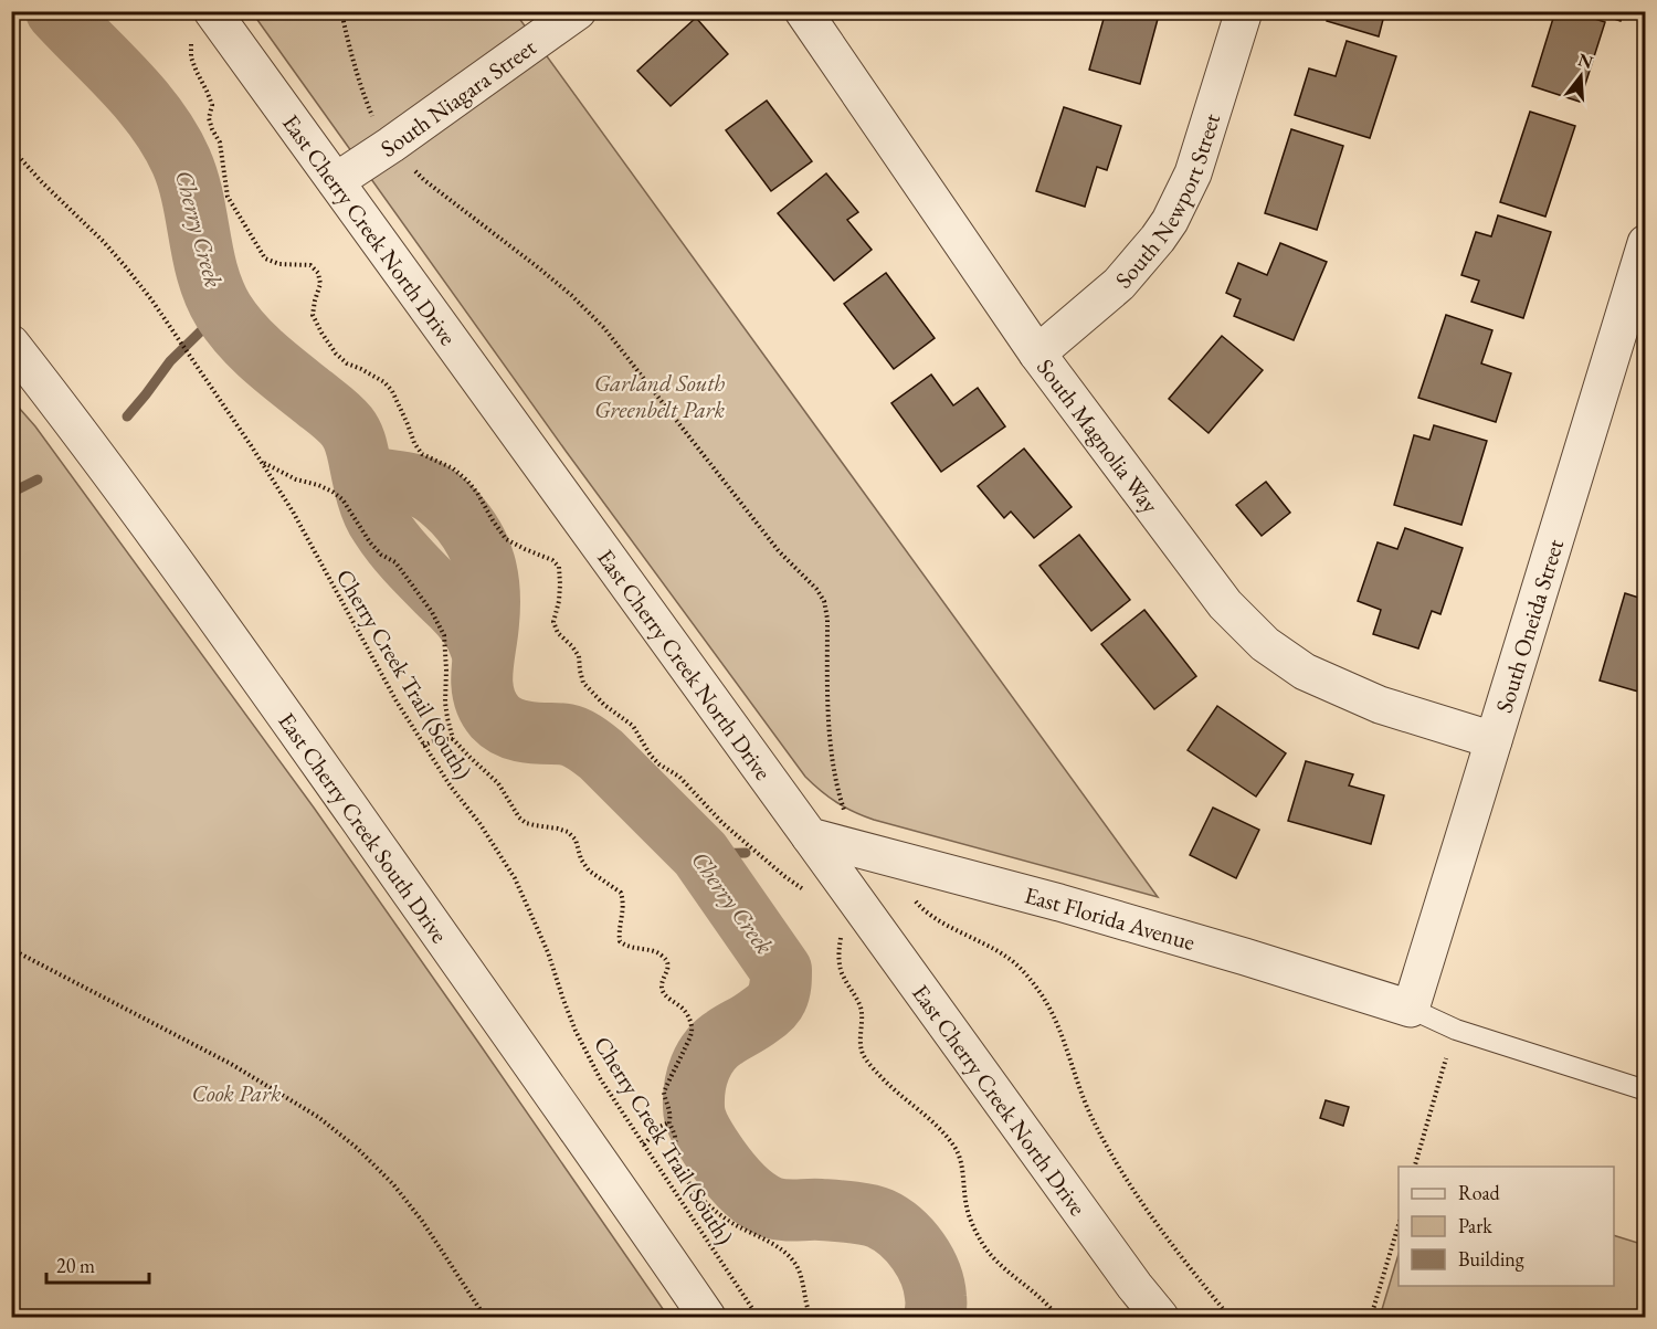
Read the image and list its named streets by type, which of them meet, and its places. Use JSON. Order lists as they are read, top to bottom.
{
  "streets": {
    "street": [
      "South Niagara Street",
      "South Newport Street",
      "East Cherry Creek North Drive",
      "South Magnolia Way",
      "South Oneida Street",
      "East Cherry Creek South Drive",
      "East Florida Avenue"
    ],
    "path": ["Cherry Creek Trail (South)"]
  },
  "crossings": [
    ["South Niagara Street", "East Cherry Creek North Drive"],
    ["South Newport Street", "South Magnolia Way"],
    ["East Cherry Creek North Drive", "East Florida Avenue"],
    ["South Magnolia Way", "South Oneida Street"],
    ["South Oneida Street", "East Florida Avenue"]
  ],
  "water": ["Cherry Creek"],
  "parks": ["Garland South Greenbelt Park", "Cook Park"],
  "legend": ["Road", "Park", "Building"],
  "scale_bar": "20 m",
  "north": "top"
}
